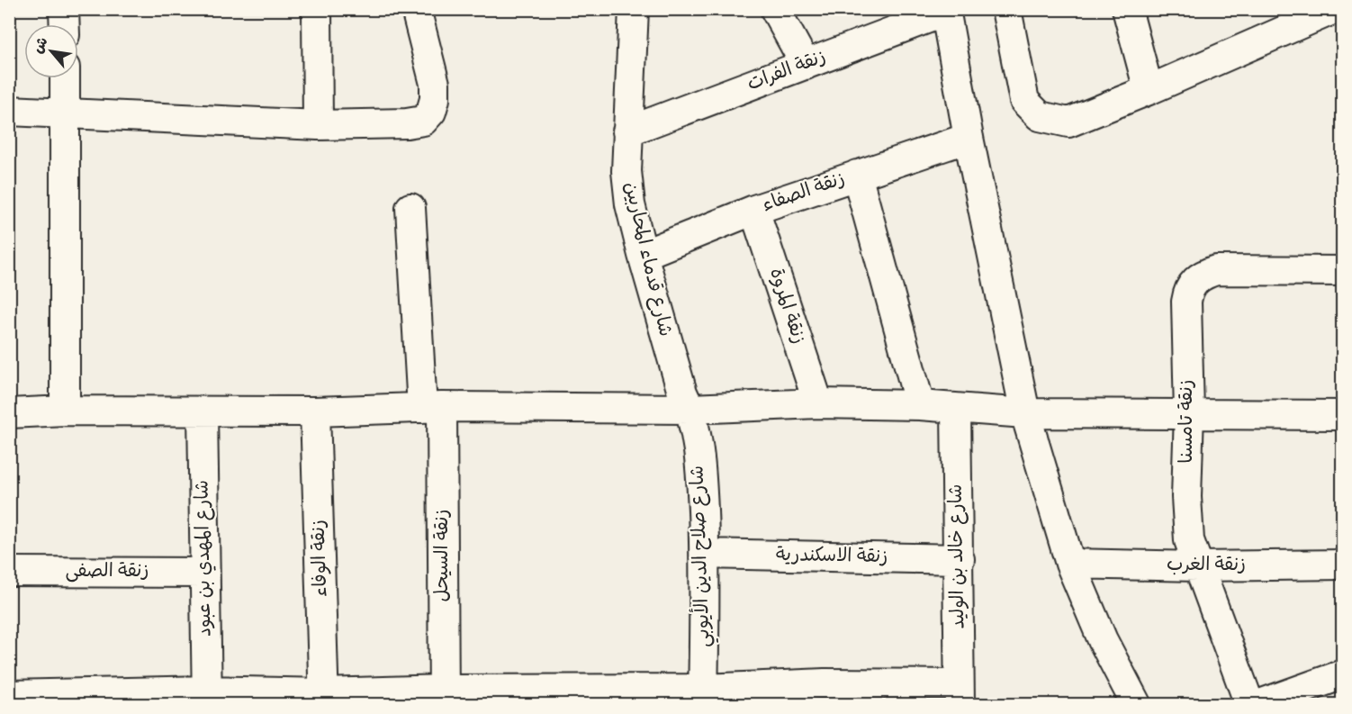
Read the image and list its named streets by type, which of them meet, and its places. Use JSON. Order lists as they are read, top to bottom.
{
  "streets": {
    "street": [
      "زنقة الفرات",
      "زنقة الصفاء",
      "شارع قدماء المحاربين",
      "زنقة المروة",
      "زنقة تامسنا",
      "زنقة السيحل",
      "شارع صلاح الدين الأيوبي",
      "زنقة الاسكندرية",
      "شارع خالد بن الوليد",
      "شارع المهدي بن عبود",
      "زنقة الوفاء",
      "زنقة الغرب",
      "زنقة الصفى"
    ]
  },
  "crossings": [
    ["زنقة الفرات", "شارع قدماء المحاربين"],
    ["زنقة الصفاء", "شارع قدماء المحاربين"],
    ["زنقة الصفاء", "زنقة المروة"],
    ["شارع قدماء المحاربين", "شارع صلاح الدين الأيوبي"],
    ["زنقة تامسنا", "زنقة الغرب"],
    ["شارع صلاح الدين الأيوبي", "زنقة الاسكندرية"],
    ["زنقة الاسكندرية", "شارع خالد بن الوليد"],
    ["شارع المهدي بن عبود", "زنقة الصفى"]
  ],
  "north": "top left"
}
